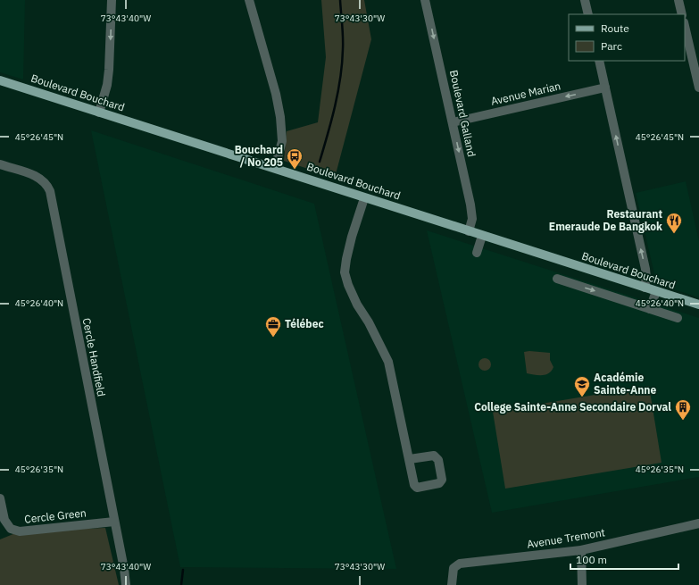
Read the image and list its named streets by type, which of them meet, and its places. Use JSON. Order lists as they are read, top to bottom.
{
  "streets": {
    "main road": ["Boulevard Bouchard"],
    "street": [
      "Avenue Marian",
      "Boulevard Galland",
      "Cercle Handfield",
      "Cercle Green",
      "Avenue Tremont"
    ]
  },
  "crossings": [
    ["Boulevard Bouchard", "Boulevard Galland"],
    ["Avenue Marian", "Boulevard Galland"],
    ["Cercle Handfield", "Cercle Green"]
  ],
  "one_way": ["Avenue Marian", "Boulevard Galland"],
  "places": {
    "bus stop": ["Bouchard / No 205"],
    "restaurant": ["Restaurant Emeraude De Bangkok"],
    "office": ["Télébec"],
    "school or university": ["Académie Sainte-Anne"],
    "building": ["College Sainte-Anne Secondaire Dorval"]
  },
  "legend": ["Route", "Parc"],
  "scale_bar": "100 m",
  "coordinates": [
    "73°43'40\"W",
    "73°43'30\"W",
    "45°26'45\"N",
    "45°26'40\"N",
    "45°26'35\"N"
  ]
}
